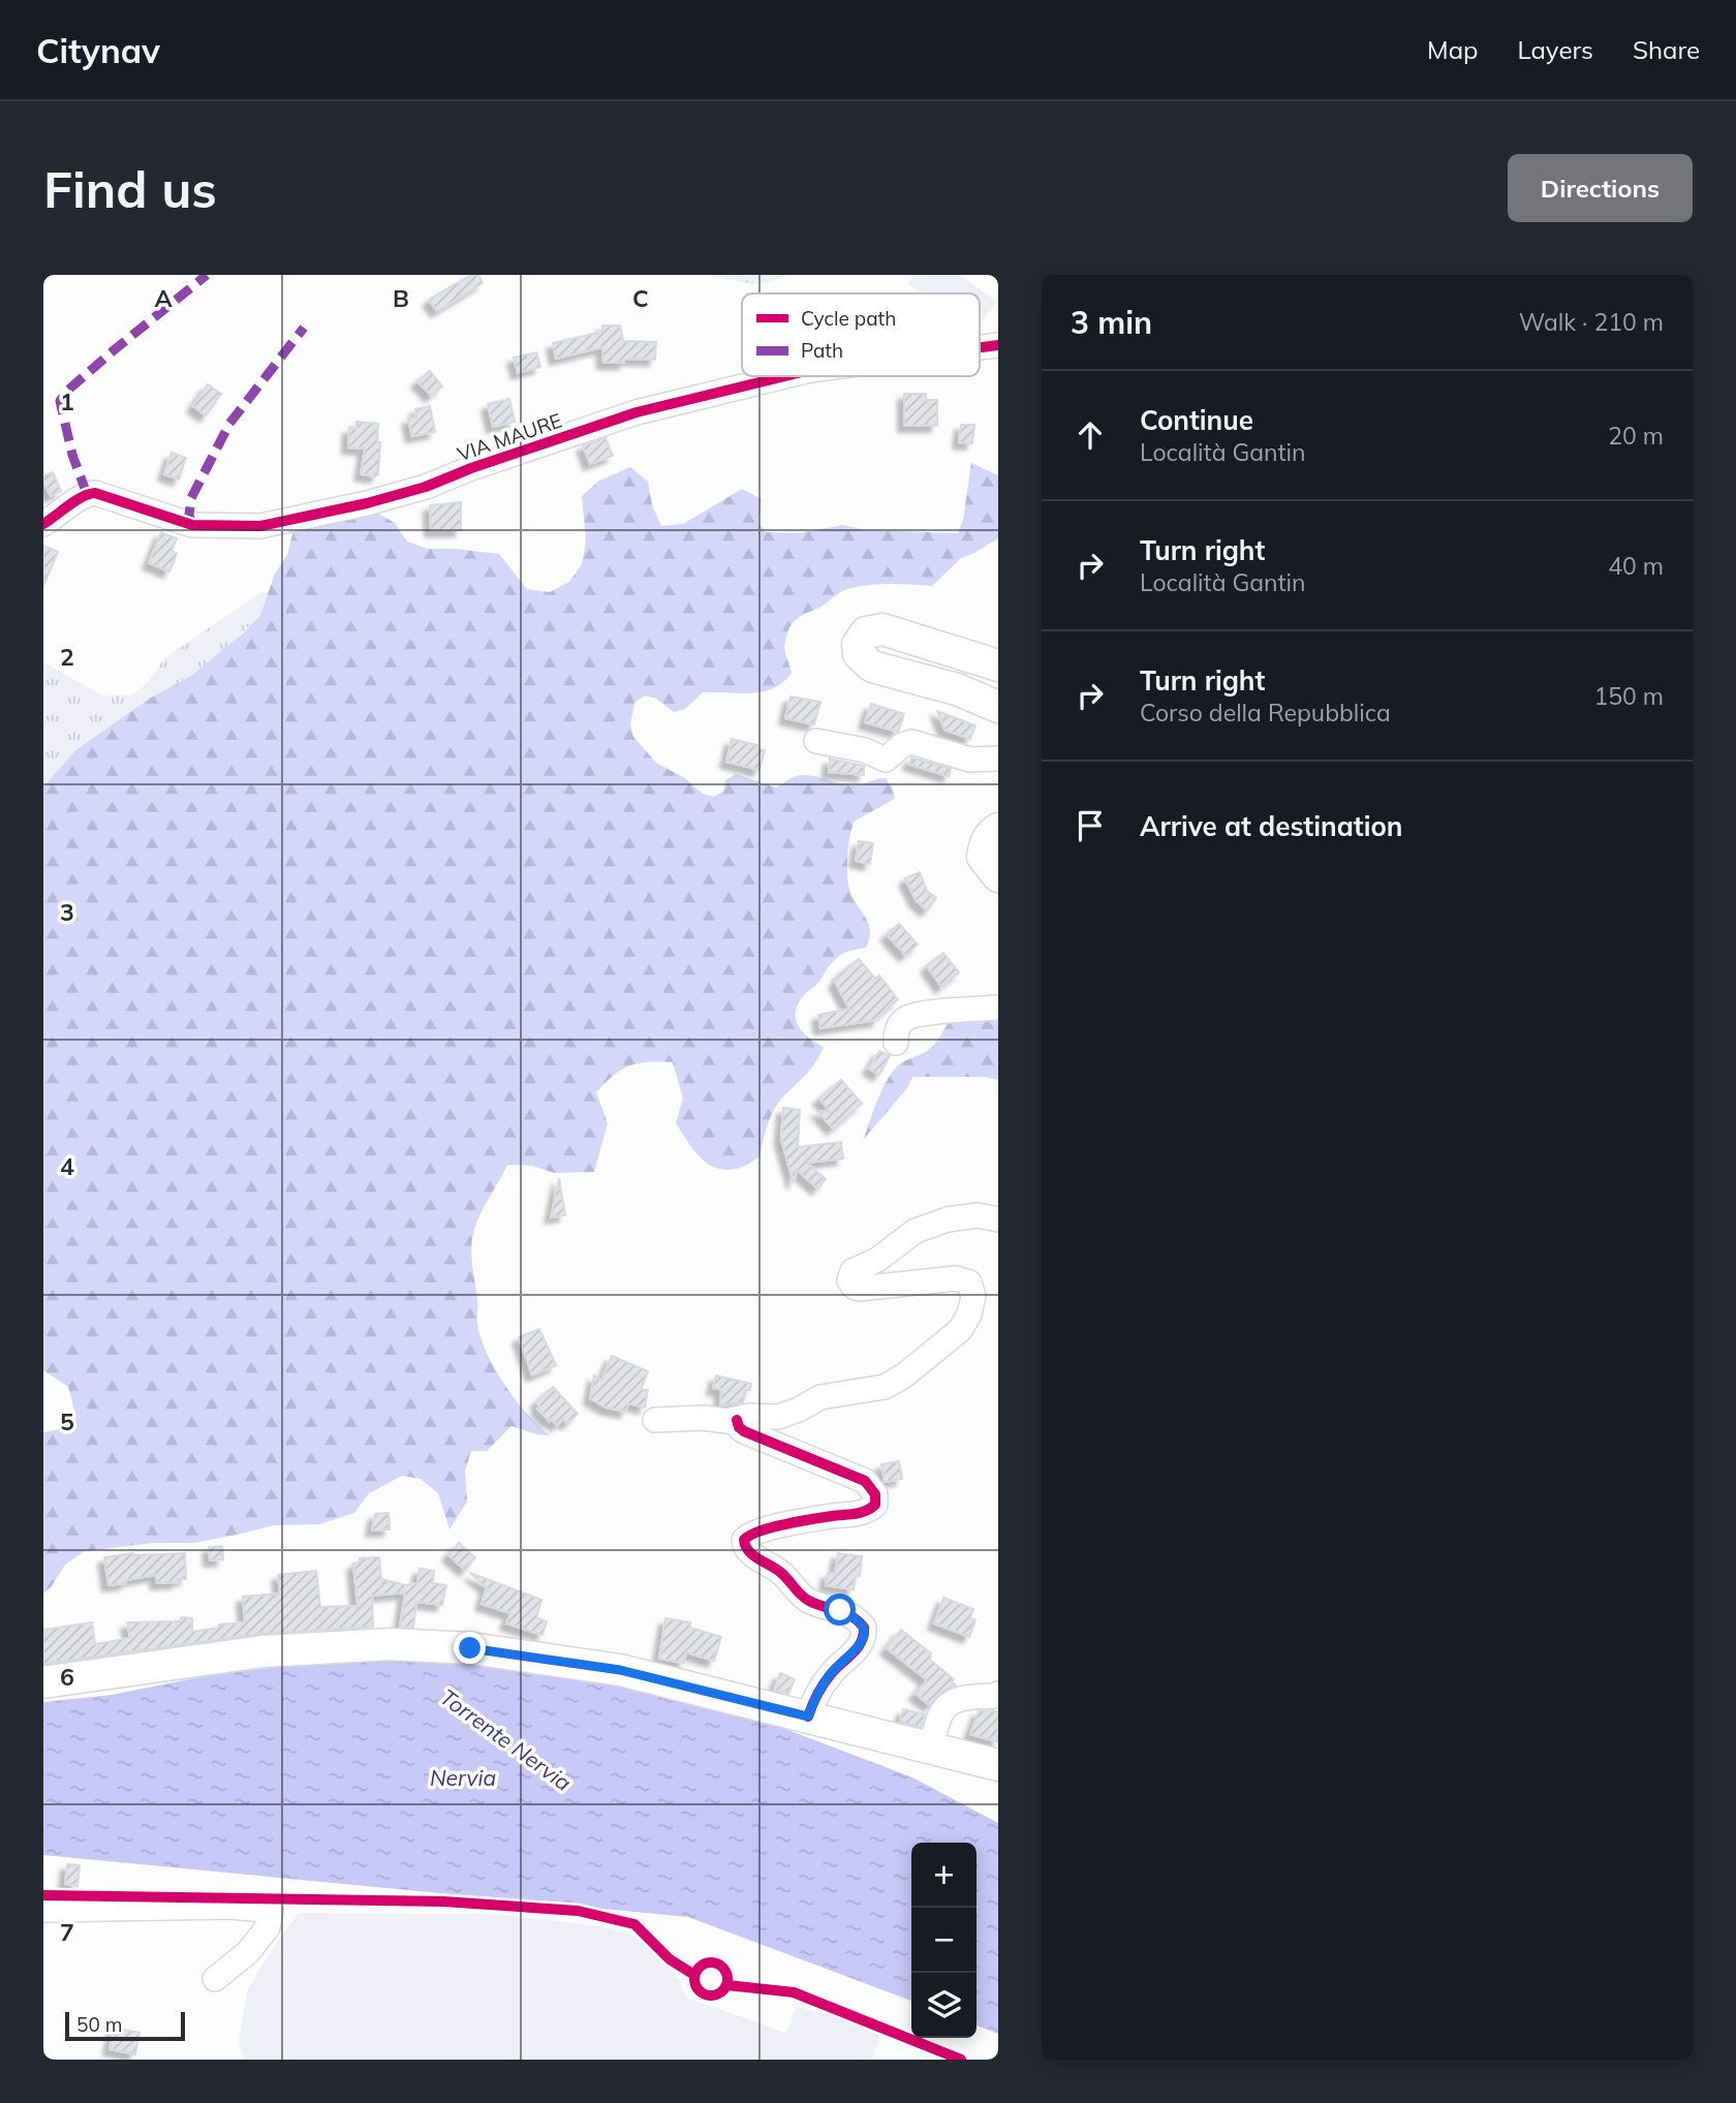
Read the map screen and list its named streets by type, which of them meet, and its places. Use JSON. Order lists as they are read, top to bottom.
{
  "streets": {
    "street": ["VIA MAURE"]
  },
  "water": ["Torrente Nervia", "Nervia"],
  "legend": ["Cycle path", "Path"],
  "scale_bar": "50 m",
  "page": {
    "header": "Citynav",
    "nav": ["Map", "Layers", "Share"],
    "buttons": "Directions",
    "title": "Find us",
    "heading": ["3 min", "Walk · 210 m"],
    "list": [
      ["Continue", "Località Gantin", "20 m"],
      ["Turn right", "Località Gantin", "40 m"],
      ["Turn right", "Corso della Repubblica", "150 m"],
      "Arrive at destination"
    ],
    "map_buttons": ["+", "−"],
    "scale": "50 m"
  },
  "grid": {
    "columns": ["A", "B", "C"],
    "rows": [
      "1",
      "2",
      "3",
      "4",
      "5",
      "6",
      "7"
    ]
  }
}
